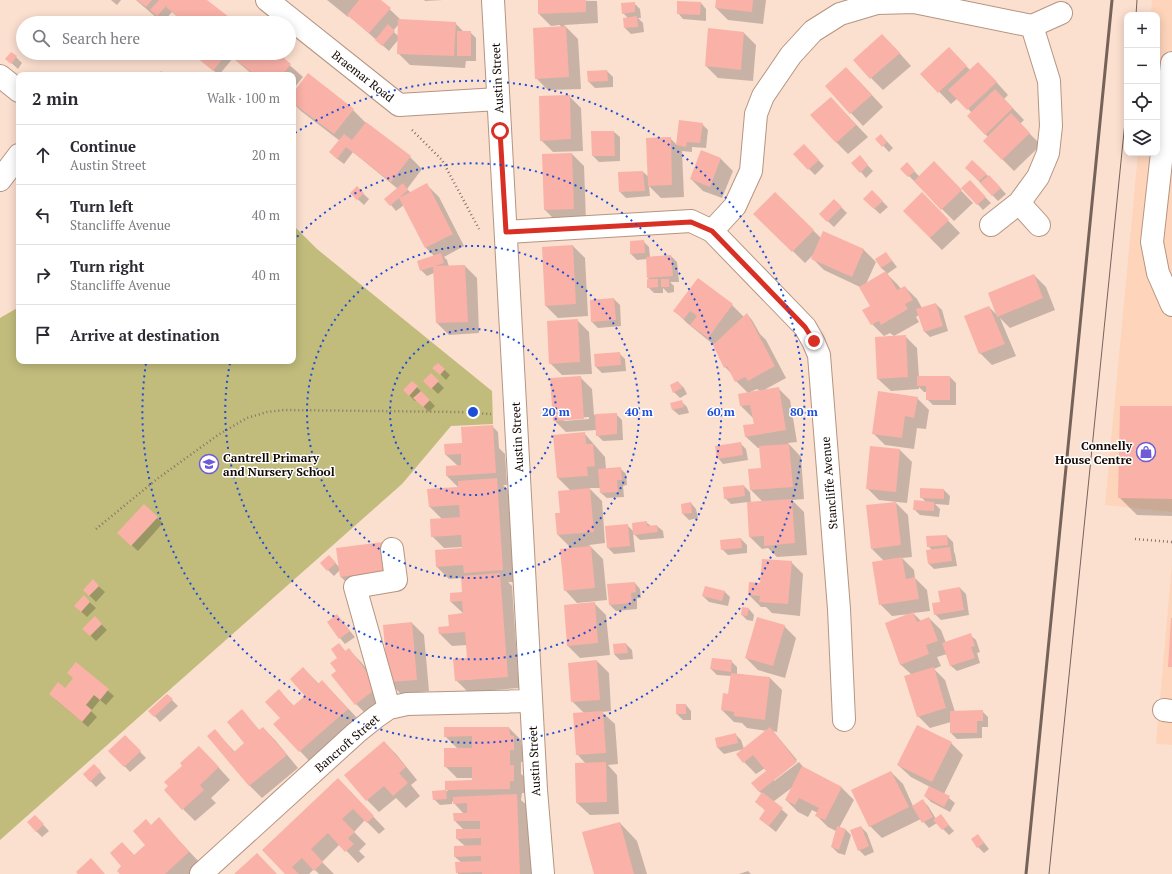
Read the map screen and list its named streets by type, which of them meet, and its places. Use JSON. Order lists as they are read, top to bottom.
{
  "streets": {
    "street": [
      "Braemar Road",
      "Austin Street",
      "Stancliffe Avenue",
      "Bancroft Street"
    ]
  },
  "crossings": [
    ["Braemar Road", "Austin Street"],
    ["Austin Street", "Stancliffe Avenue"],
    ["Austin Street", "Bancroft Street"]
  ],
  "places": {
    "shop": ["Connelly House Centre"],
    "school or university": ["Cantrell Primary and Nursery School"]
  },
  "page": {
    "map_buttons": ["+", "−"],
    "search": "Search here",
    "heading": ["2 min", "Walk · 100 m"],
    "list": [
      ["Continue", "Austin Street", "20 m"],
      ["Turn left", "Stancliffe Avenue", "40 m"],
      ["Turn right", "Stancliffe Avenue", "40 m"],
      "Arrive at destination"
    ]
  },
  "rings": [
    "20 m",
    "40 m",
    "60 m",
    "80 m"
  ]
}
